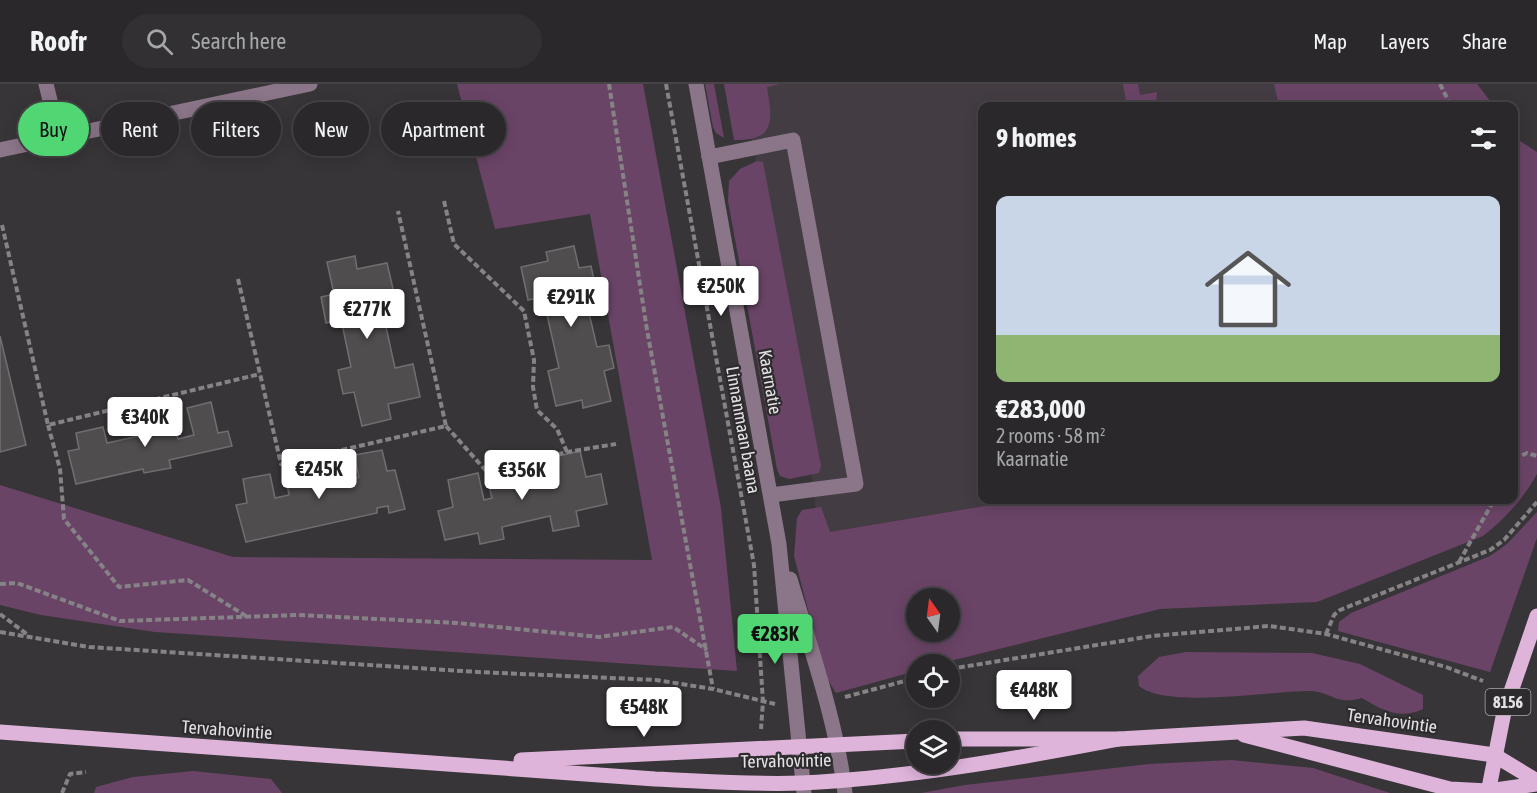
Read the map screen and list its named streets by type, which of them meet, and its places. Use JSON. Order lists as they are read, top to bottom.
{
  "streets": {
    "main road": ["8156", "Tervahovintie"],
    "street": ["Kaarnatie"],
    "path": ["Linnanmaan baana"]
  },
  "crossings": [
    ["Kaarnatie", "Tervahovintie"],
    ["Linnanmaan baana", "Tervahovintie"],
    ["8156", "Tervahovintie"]
  ],
  "north": "top",
  "page": {
    "header": "Roofr",
    "search": "Search here",
    "nav": ["Map", "Layers", "Share"],
    "chip": [
      "Buy",
      "Rent",
      "Filters",
      "New",
      "Apartment"
    ],
    "heading": "9 homes",
    "list": [
      {
        "name": "€283,000",
        "note": "2 rooms · 58 m² · Kaarnatie"
      }
    ],
    "price": [
      "€250K",
      "€291K",
      "€277K",
      "€340K",
      "€245K",
      "€356K",
      "€283K",
      "€448K",
      "€548K"
    ]
  }
}
